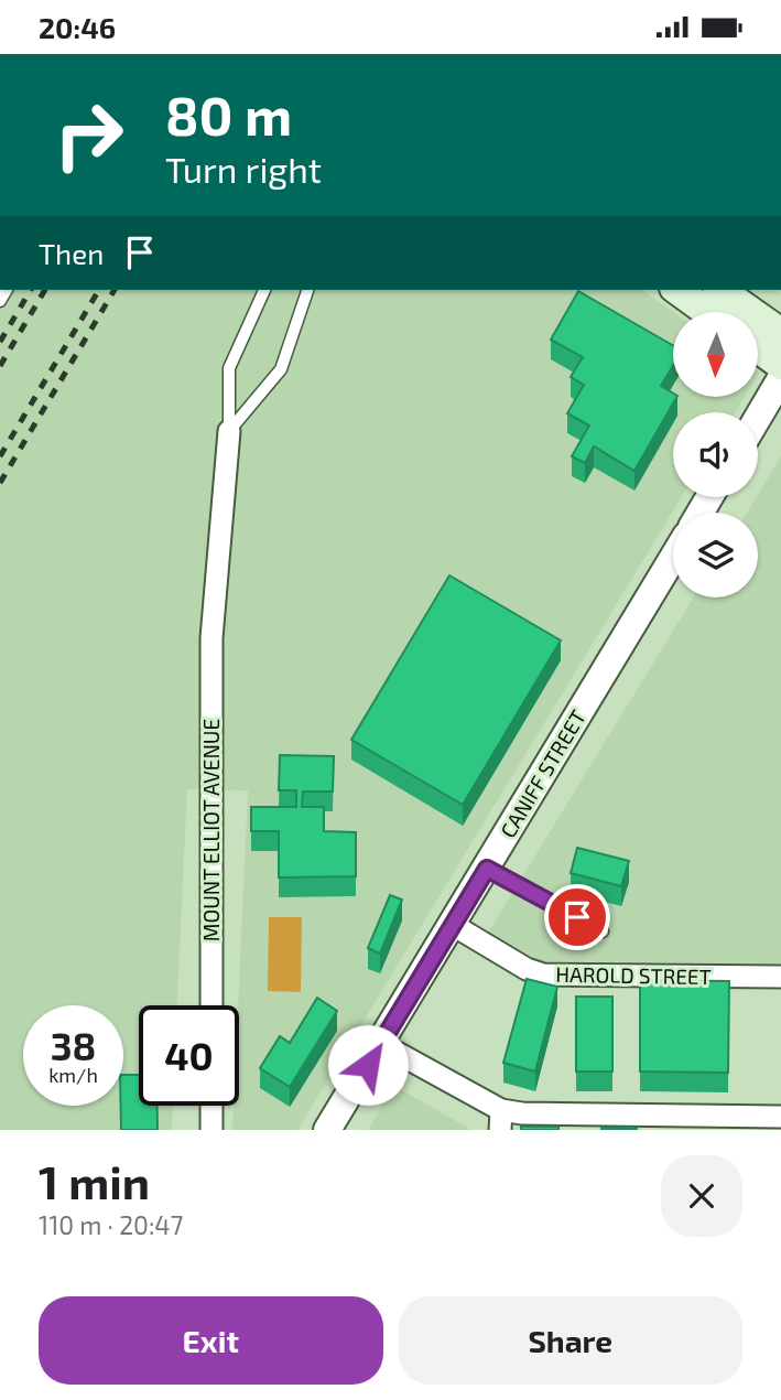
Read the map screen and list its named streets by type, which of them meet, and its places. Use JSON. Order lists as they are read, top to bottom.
{
  "streets": {
    "street": ["CANIFF STREET", "MOUNT ELLIOT AVENUE", "HAROLD STREET"]
  },
  "crossings": [
    ["CANIFF STREET", "HAROLD STREET"]
  ],
  "north": "bottom",
  "page": {
    "status": "20:46",
    "turn": ["80 m", "Turn right"],
    "then": "Then",
    "speed": "38 km/h",
    "limit": "40",
    "heading": ["1 min", "110 m · 20:47"],
    "buttons": ["Exit", "Share"]
  }
}
